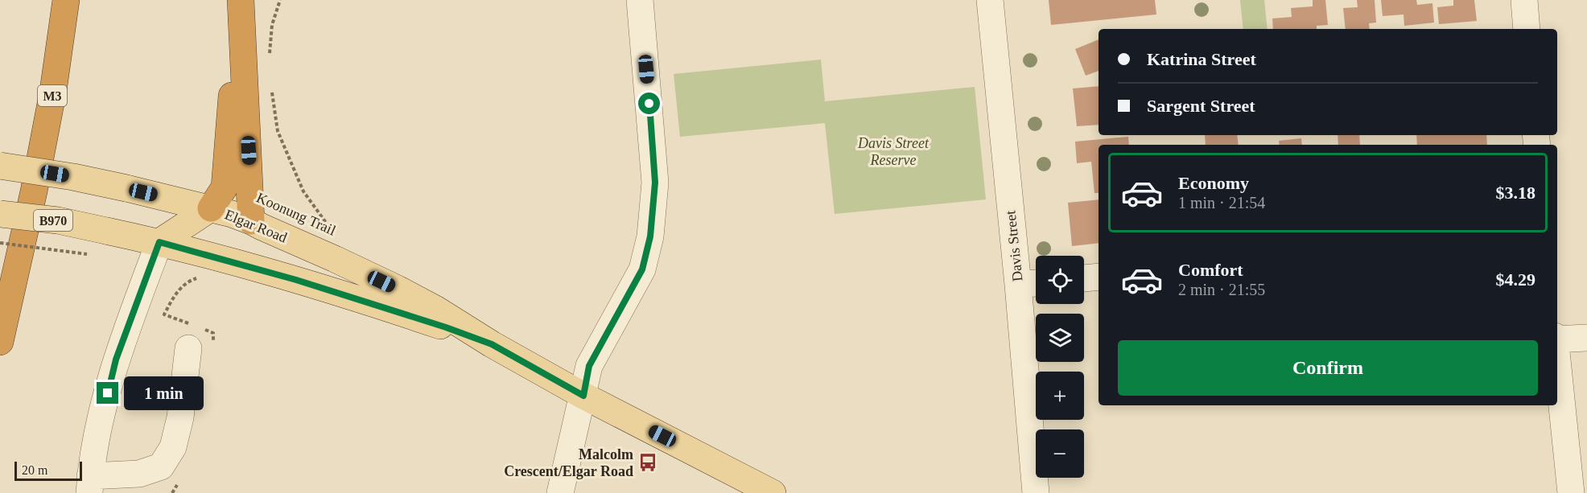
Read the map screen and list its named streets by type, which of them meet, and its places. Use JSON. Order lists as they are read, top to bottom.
{
  "streets": {
    "highway": ["M3"],
    "main road": ["B970", "Elgar Road"],
    "street": ["Davis Street"],
    "path": ["Koonung Trail"]
  },
  "parks": ["Davis Street Reserve"],
  "places": {
    "bus stop": ["Malcolm Crescent/Elgar Road"]
  },
  "scale_bar": "20 m",
  "page": {
    "banner": ["Katrina Street", "Sargent Street"],
    "list": [
      {
        "name": "Economy",
        "note": "1 min · 21:54",
        "value": "$3.18"
      },
      {
        "name": "Comfort",
        "note": "2 min · 21:55",
        "value": "$4.29"
      }
    ],
    "map_buttons": ["+", "−"],
    "buttons": "Confirm",
    "bubble": "1 min",
    "scale": "20 m"
  }
}
